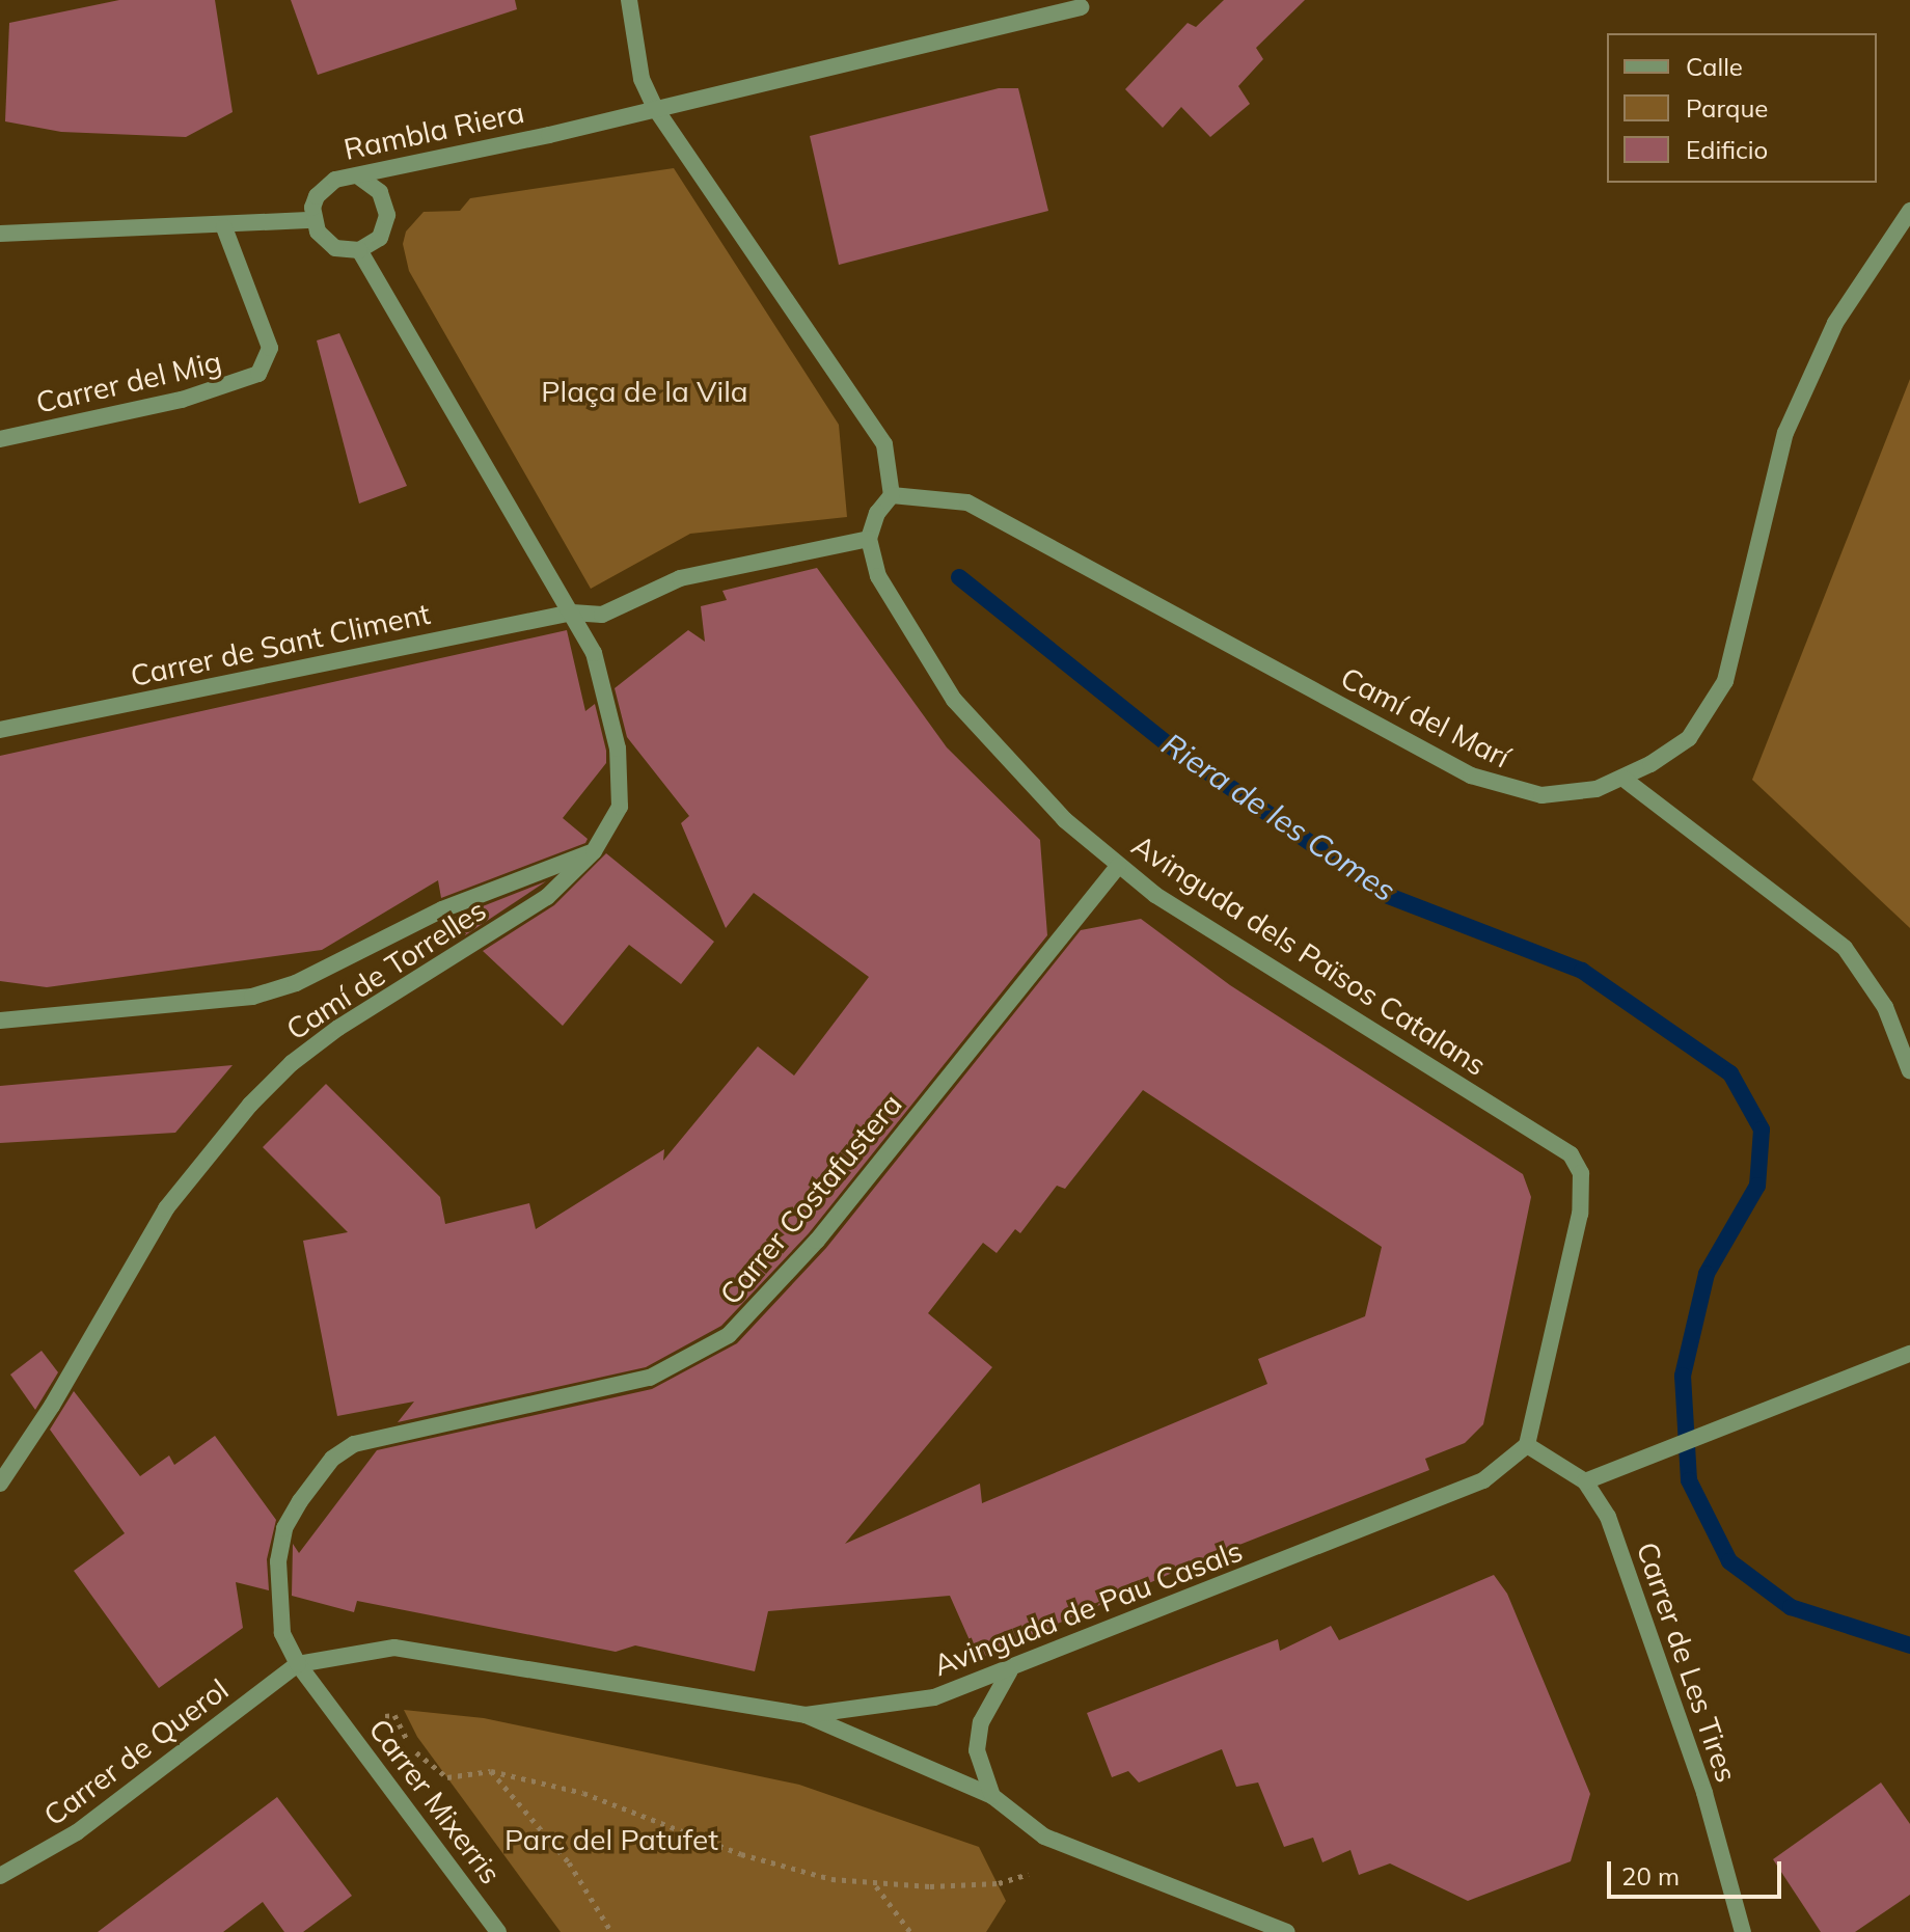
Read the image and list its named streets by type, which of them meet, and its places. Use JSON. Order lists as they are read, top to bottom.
{
  "streets": {
    "street": [
      "Rambla Riera",
      "Carrer del Mig",
      "Carrer de Sant Climent",
      "Camí del Marí",
      "Avinguda dels Països Catalans",
      "Camí de Torrelles",
      "Carrer Costafustera",
      "Avinguda de Pau Casals",
      "Carrer de Les Tires",
      "Carrer de Querol",
      "Carrer Mixerris"
    ]
  },
  "crossings": [
    ["Carrer de Sant Climent", "Camí de Torrelles"],
    ["Avinguda dels Països Catalans", "Carrer Costafustera"],
    ["Avinguda dels Països Catalans", "Avinguda de Pau Casals"],
    ["Avinguda dels Països Catalans", "Carrer de Les Tires"],
    ["Carrer Costafustera", "Avinguda de Pau Casals"],
    ["Carrer Costafustera", "Carrer de Querol"],
    ["Carrer Costafustera", "Carrer Mixerris"],
    ["Avinguda de Pau Casals", "Carrer de Les Tires"],
    ["Avinguda de Pau Casals", "Carrer de Querol"],
    ["Avinguda de Pau Casals", "Carrer Mixerris"],
    ["Carrer de Querol", "Carrer Mixerris"]
  ],
  "water": ["Riera de les Comes"],
  "parks": ["Plaça de la Vila", "Parc del Patufet"],
  "legend": ["Calle", "Parque", "Edificio"],
  "scale_bar": "20 m"
}
